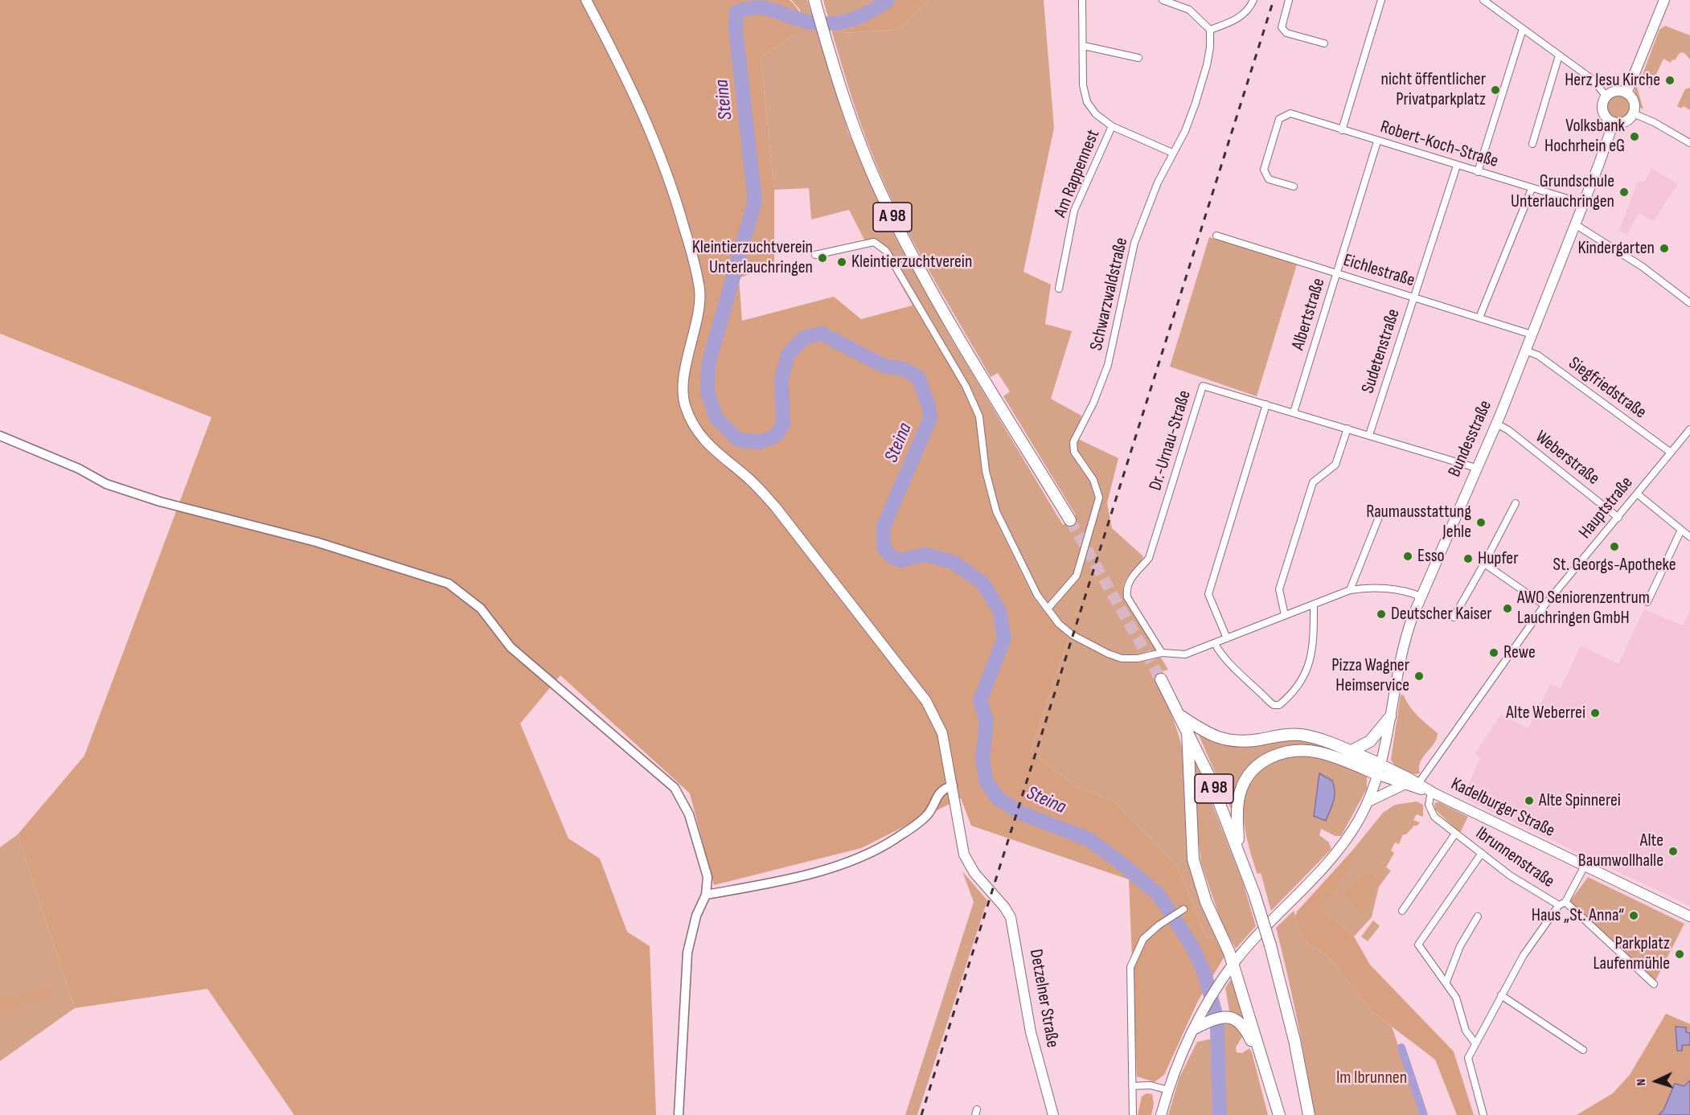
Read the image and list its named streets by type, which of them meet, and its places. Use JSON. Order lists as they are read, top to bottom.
{
  "streets": {
    "highway": ["A 98"],
    "main road": ["Bundesstraße", "Kadelburger Straße", "Detzelner Straße"],
    "street": [
      "Robert-Koch-Straße",
      "Am Rappennest",
      "Eichlestraße",
      "Schwarzwaldstraße",
      "Albertstraße",
      "Sudetenstraße",
      "Siegfriedstraße",
      "Dr.-Urnau-Straße",
      "Weberstraße",
      "Hauptstraße",
      "Ibrunnenstraße"
    ]
  },
  "crossings": [
    ["Robert-Koch-Straße", "Albertstraße"],
    ["Robert-Koch-Straße", "Sudetenstraße"],
    ["Robert-Koch-Straße", "Bundesstraße"],
    ["Eichlestraße", "Albertstraße"],
    ["Eichlestraße", "Sudetenstraße"],
    ["Eichlestraße", "Bundesstraße"],
    ["Albertstraße", "Dr.-Urnau-Straße"],
    ["Sudetenstraße", "Dr.-Urnau-Straße"],
    ["Siegfriedstraße", "Bundesstraße"],
    ["Siegfriedstraße", "Hauptstraße"],
    ["Bundesstraße", "Dr.-Urnau-Straße"],
    ["Bundesstraße", "Weberstraße"],
    ["Bundesstraße", "Kadelburger Straße"],
    ["Weberstraße", "Hauptstraße"],
    ["Hauptstraße", "Kadelburger Straße"],
    ["Kadelburger Straße", "Ibrunnenstraße"]
  ],
  "water": ["Steina"],
  "parks": ["Im Ibrunnen"],
  "places": [
    "Herz Jesu Kirche",
    "nicht öffentlicher Privatparkplatz",
    "Volksbank Hochrhein eG",
    "Grundschule Unterlauchringen",
    "Kindergarten",
    "Kleintierzuchtverein Unterlauchringen",
    "Kleintierzuchtverein",
    "Raumausstattung Jehle",
    "St. Georgs-Apotheke",
    "Esso",
    "Hupfer",
    "AWO Seniorenzentrum Lauchringen GmbH",
    "Deutscher Kaiser",
    "Rewe",
    "Pizza Wagner Heimservice",
    "Alte Weberrei",
    "Alte Spinnerei",
    "Alte Baumwollhalle",
    "Haus „St. Anna“",
    "Parkplatz Laufenmühle"
  ],
  "north": "left"
}
